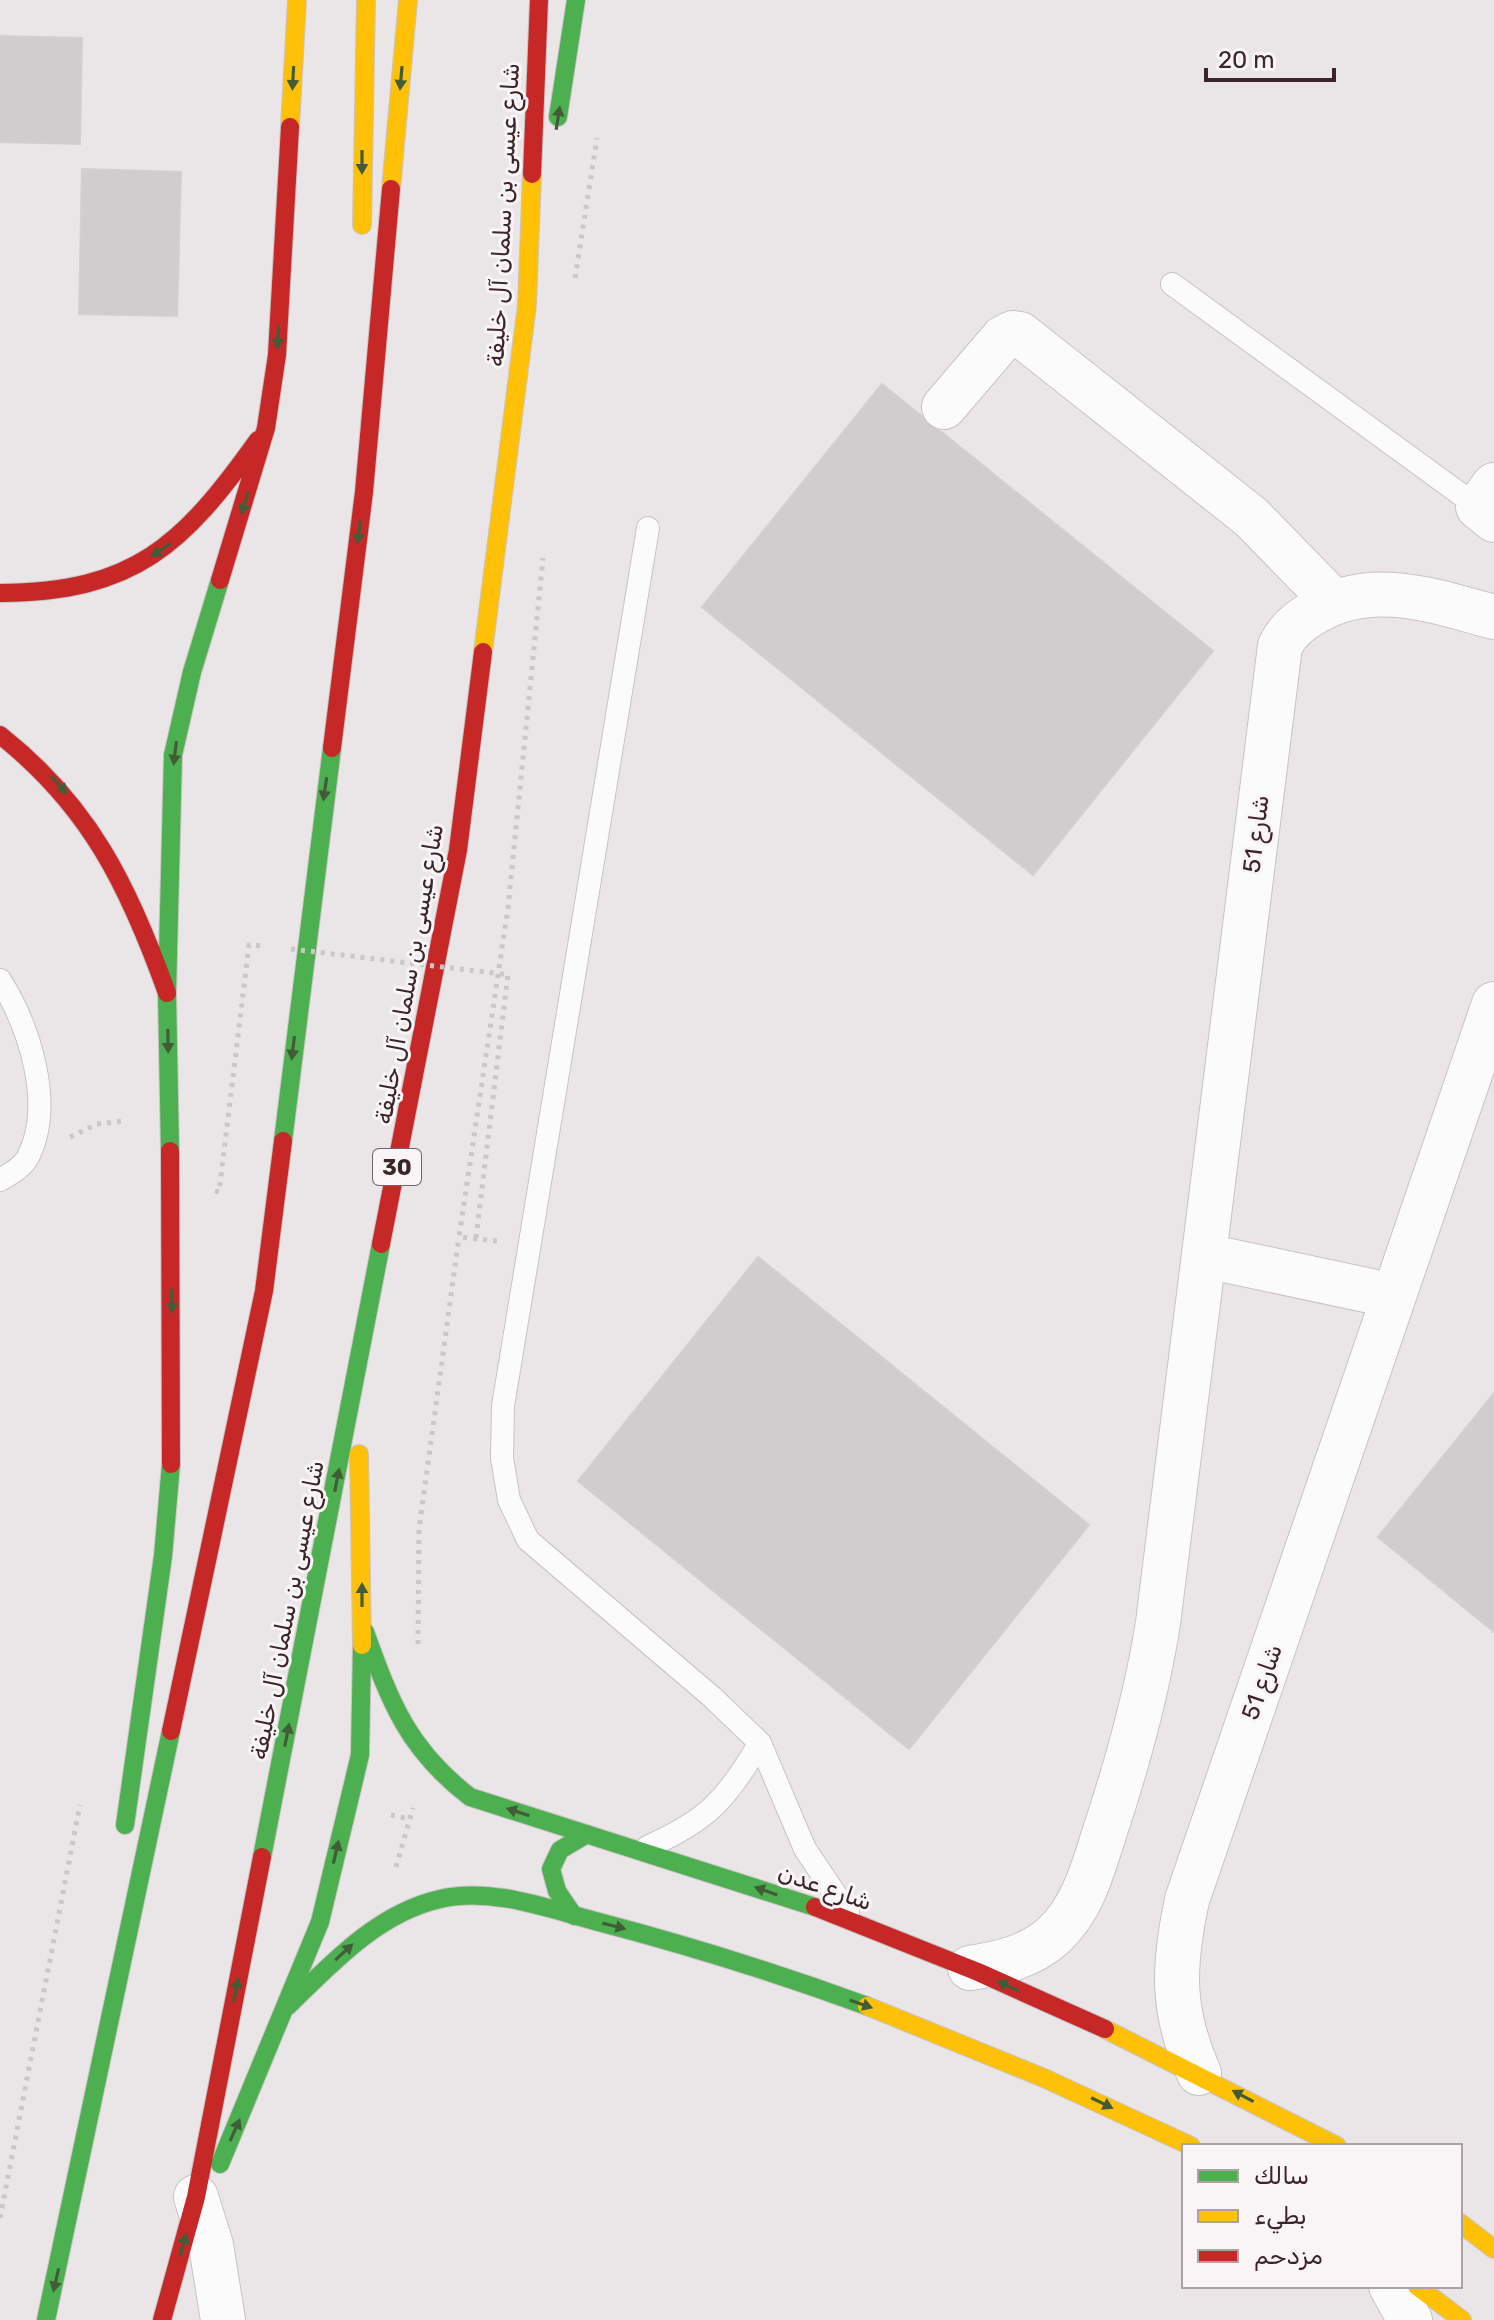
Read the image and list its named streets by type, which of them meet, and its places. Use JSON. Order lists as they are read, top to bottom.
{
  "streets": {
    "main road": ["شارع عيسى بن سلمان آل خليفة", "30", "شارع عدن"],
    "street": ["شارع 51"]
  },
  "crossings": [
    ["شارع 51", "شارع عدن"]
  ],
  "legend": ["سالك", "بطيء", "مزدحم"],
  "scale_bar": "20 m"
}
